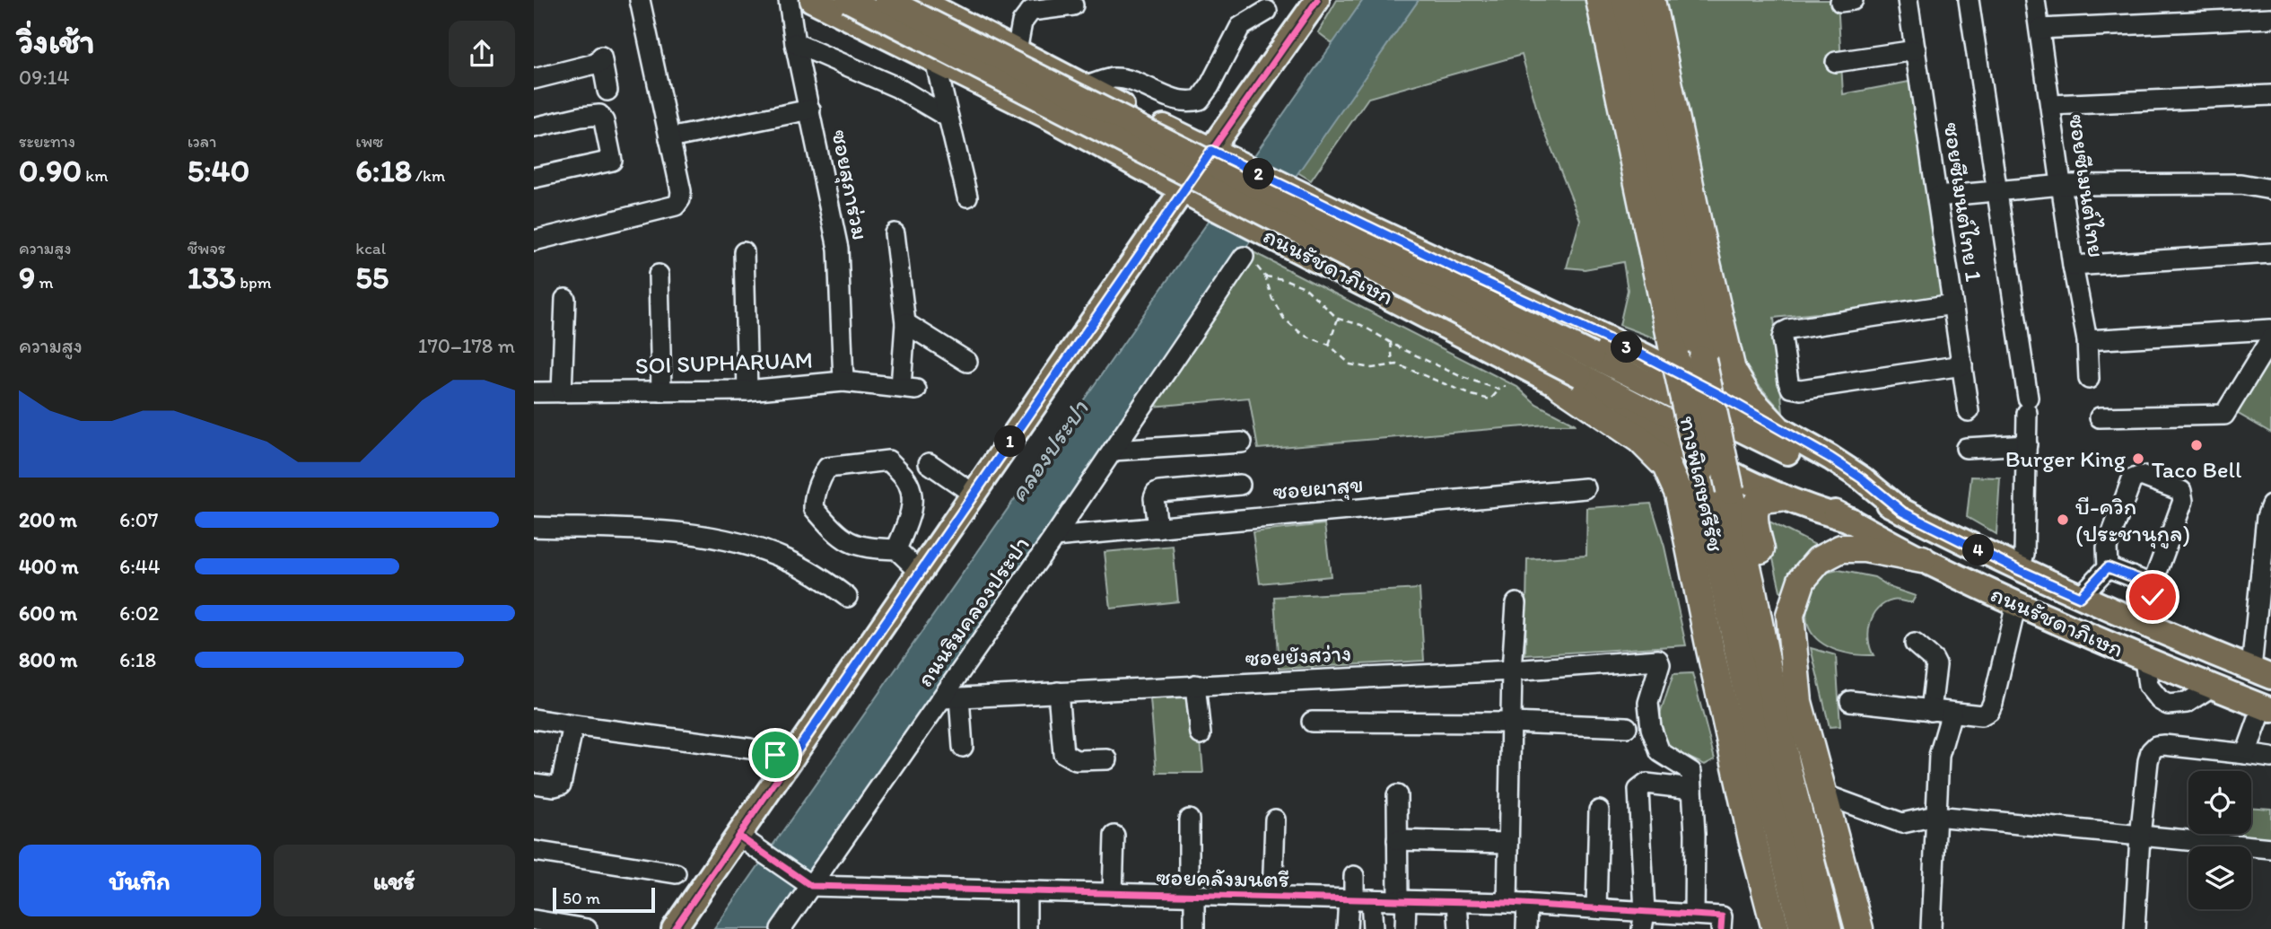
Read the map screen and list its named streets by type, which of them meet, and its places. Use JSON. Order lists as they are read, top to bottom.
{
  "streets": {
    "highway": ["ทางพิเศษศรีรัช"],
    "main road": ["ถนนรัชดาภิเษก"],
    "street": [
      "ซอยสุภาร่วม",
      "ซอยซีเมนต์ไทย",
      "ซอยซีเมนต์ไทย 1",
      "SOI SUPHARUAM",
      "ซอยผาสุข",
      "ถนนริมคลองประปา",
      "ซอยยังสว่าง",
      "ซอยคลังมนตรี"
    ]
  },
  "crossings": [
    ["ซอยสุภาร่วม", "SOI SUPHARUAM"],
    ["ซอยผาสุข", "ถนนริมคลองประปา"],
    ["ถนนริมคลองประปา", "ซอยยังสว่าง"],
    ["ถนนริมคลองประปา", "ซอยคลังมนตรี"]
  ],
  "water": ["คลองประปา"],
  "places": ["Taco Bell", "Burger King", "บี-ควิก (ประชานุกูล)"],
  "scale_bar": "50 m",
  "page": {
    "heading": ["วิ่งเช้า", "09:14"],
    "stats": [
      ["ระยะทาง", "0.90 km"],
      ["เวลา", "5:40"],
      ["เพซ", "6:18 /km"],
      ["ความสูง", "9 m"],
      ["ชีพจร", "133 bpm"],
      ["kcal", "55"]
    ],
    "pins": [
      "2",
      "3",
      "1",
      "4"
    ],
    "chart": ["ความสูง", "170–178 m"],
    "list": [
      {
        "name": "200 m",
        "note": "6:07"
      },
      {
        "name": "400 m",
        "note": "6:44"
      },
      {
        "name": "600 m",
        "note": "6:02"
      },
      {
        "name": "800 m",
        "note": "6:18"
      }
    ],
    "buttons": ["บันทึก", "แชร์"],
    "scale": "50 m"
  }
}
